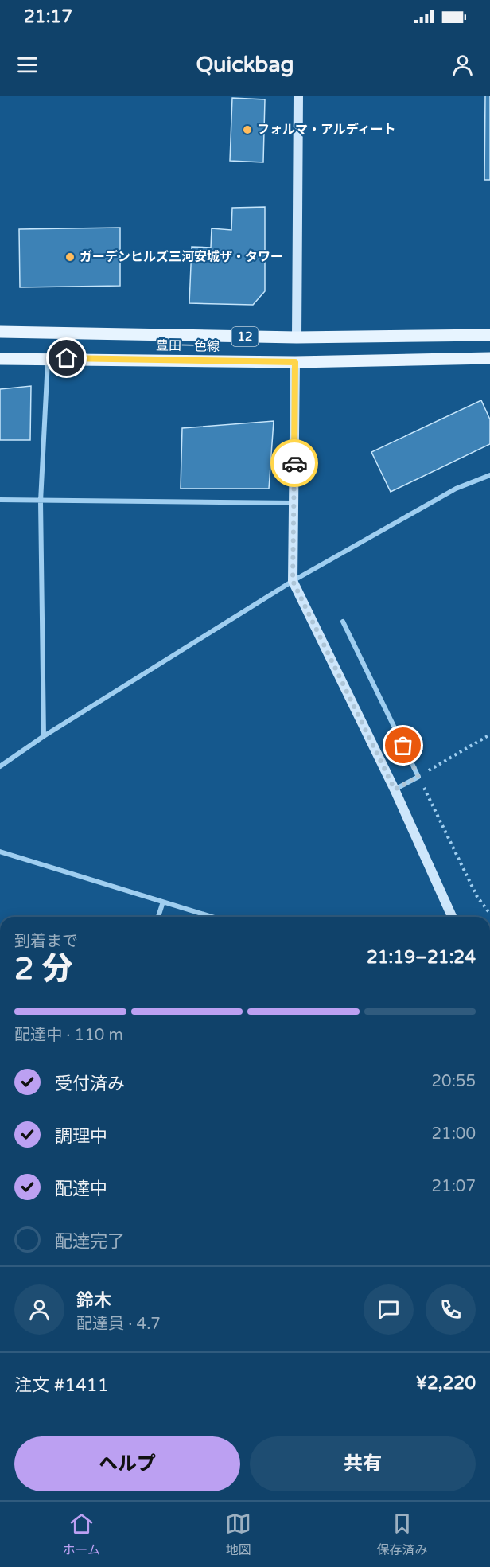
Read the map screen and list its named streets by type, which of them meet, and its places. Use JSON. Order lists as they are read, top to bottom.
{
  "streets": {
    "main road": ["12", "豊田一色線"]
  },
  "places": ["フォルマ・アルディート", "ガーデンヒルズ三河安城ザ・タワー"],
  "page": {
    "status": "21:17",
    "header": "Quickbag",
    "heading": ["2 分", "到着まで", "21:19–21:24"],
    "panel": [
      "鈴木",
      "配達員 · 4.7",
      "注文 #1411",
      "¥2,220"
    ],
    "bar": "配達中 · 110 m",
    "list": [
      ["受付済み", "20:55"],
      ["調理中", "21:00"],
      ["配達中", "21:07"],
      "配達完了"
    ],
    "buttons": ["ヘルプ", "共有"],
    "tabs": ["ホーム", "地図", "保存済み"]
  }
}
